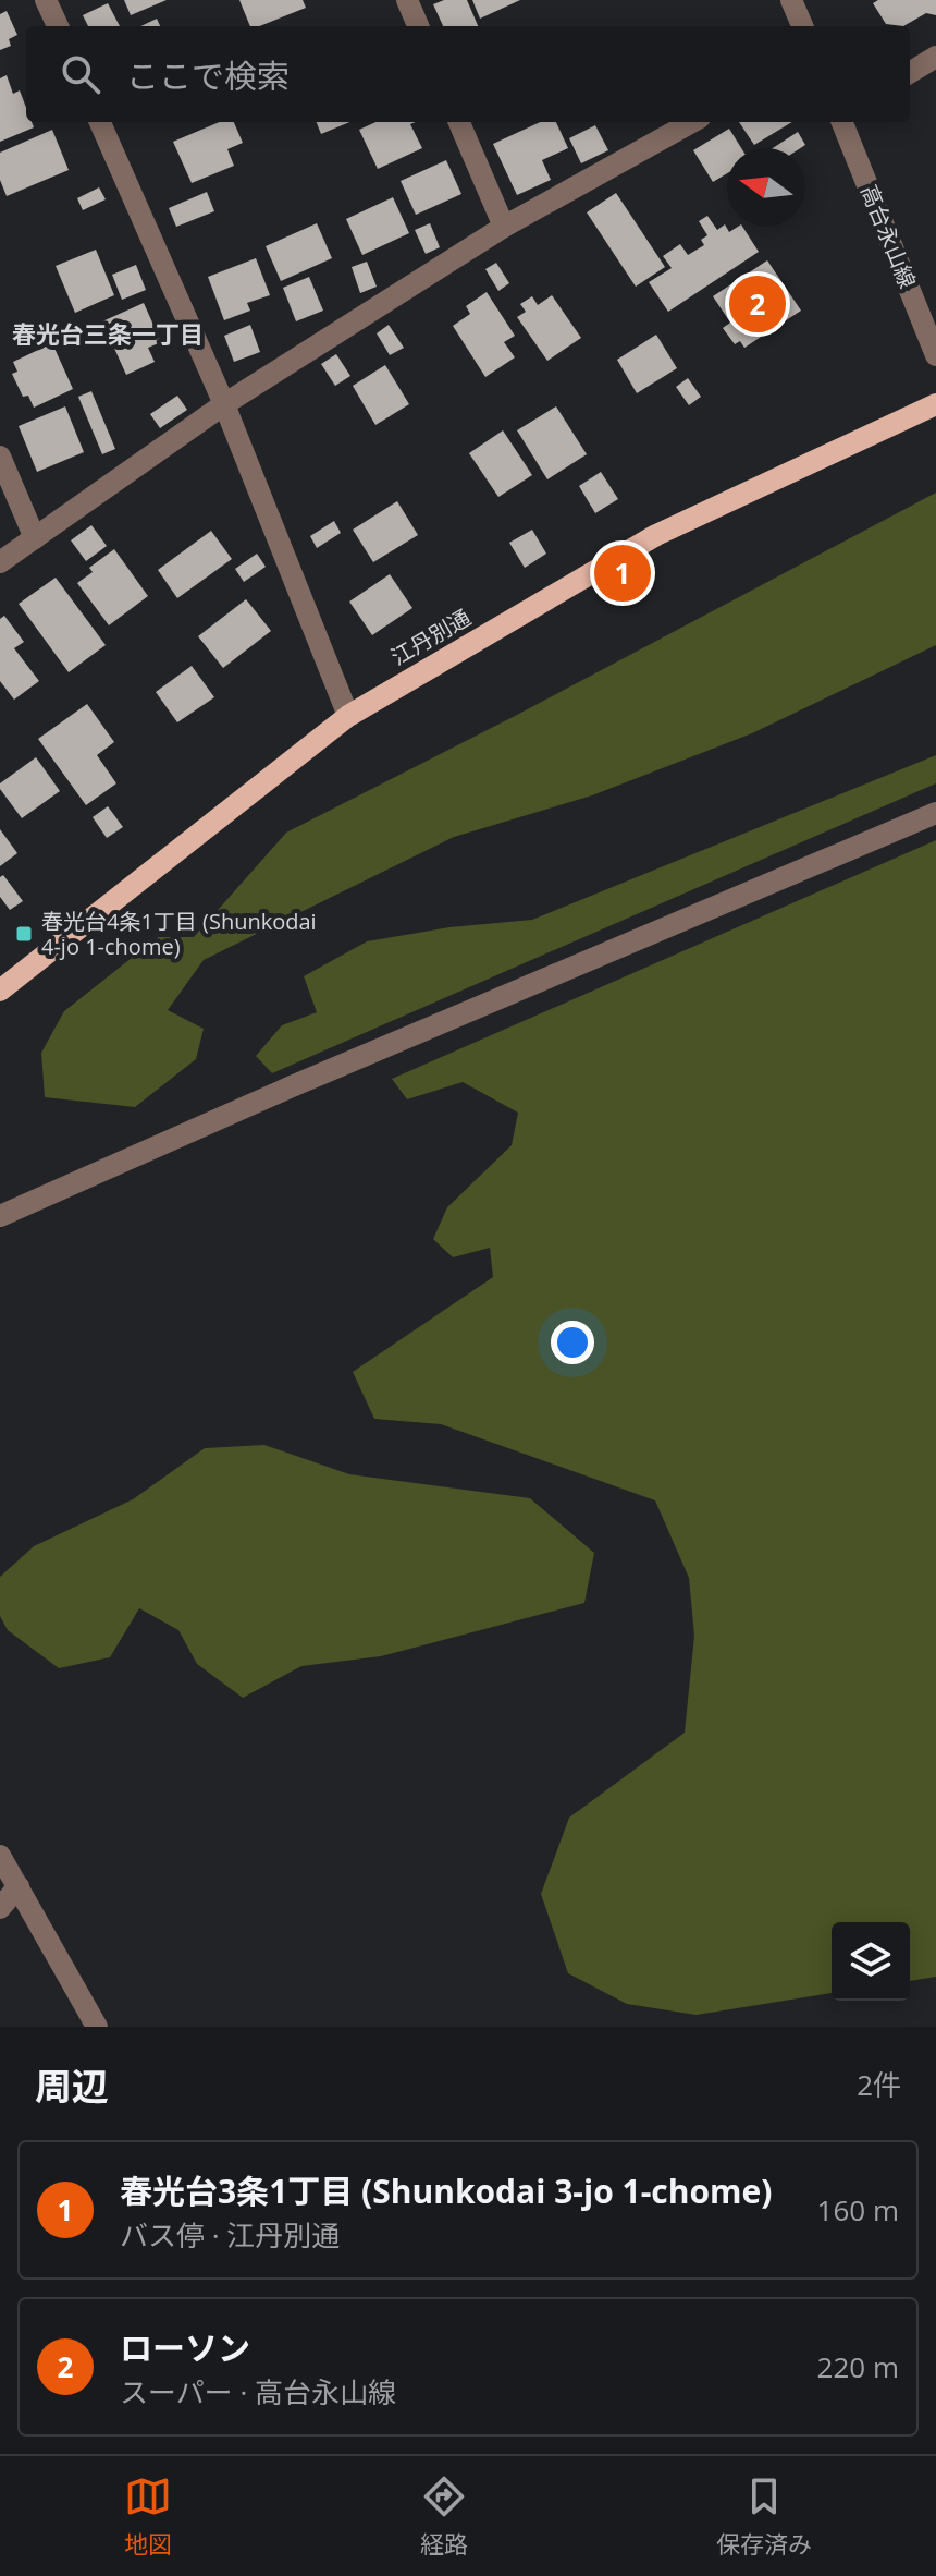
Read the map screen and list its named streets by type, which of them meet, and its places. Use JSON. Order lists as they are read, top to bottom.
{
  "streets": {
    "main road": ["江丹別通"],
    "street": ["高台永山線"]
  },
  "districts": ["春光台三条一丁目"],
  "places": {
    "transit": ["春光台4条1丁目 (Shunkodai 4-jo 1-chome)"]
  },
  "north": "left",
  "page": {
    "search": "ここで検索",
    "pins": ["2", "1"],
    "heading": ["周辺", "2件"],
    "list": [
      {
        "mark": "1",
        "name": "春光台3条1丁目 (Shunkodai 3-jo 1-chome)",
        "note": "バス停 · 江丹別通",
        "value": "160 m"
      },
      {
        "mark": "2",
        "name": "ローソン",
        "note": "スーパー · 高台永山線",
        "value": "220 m"
      }
    ],
    "nav": ["地図", "経路", "保存済み"]
  }
}
